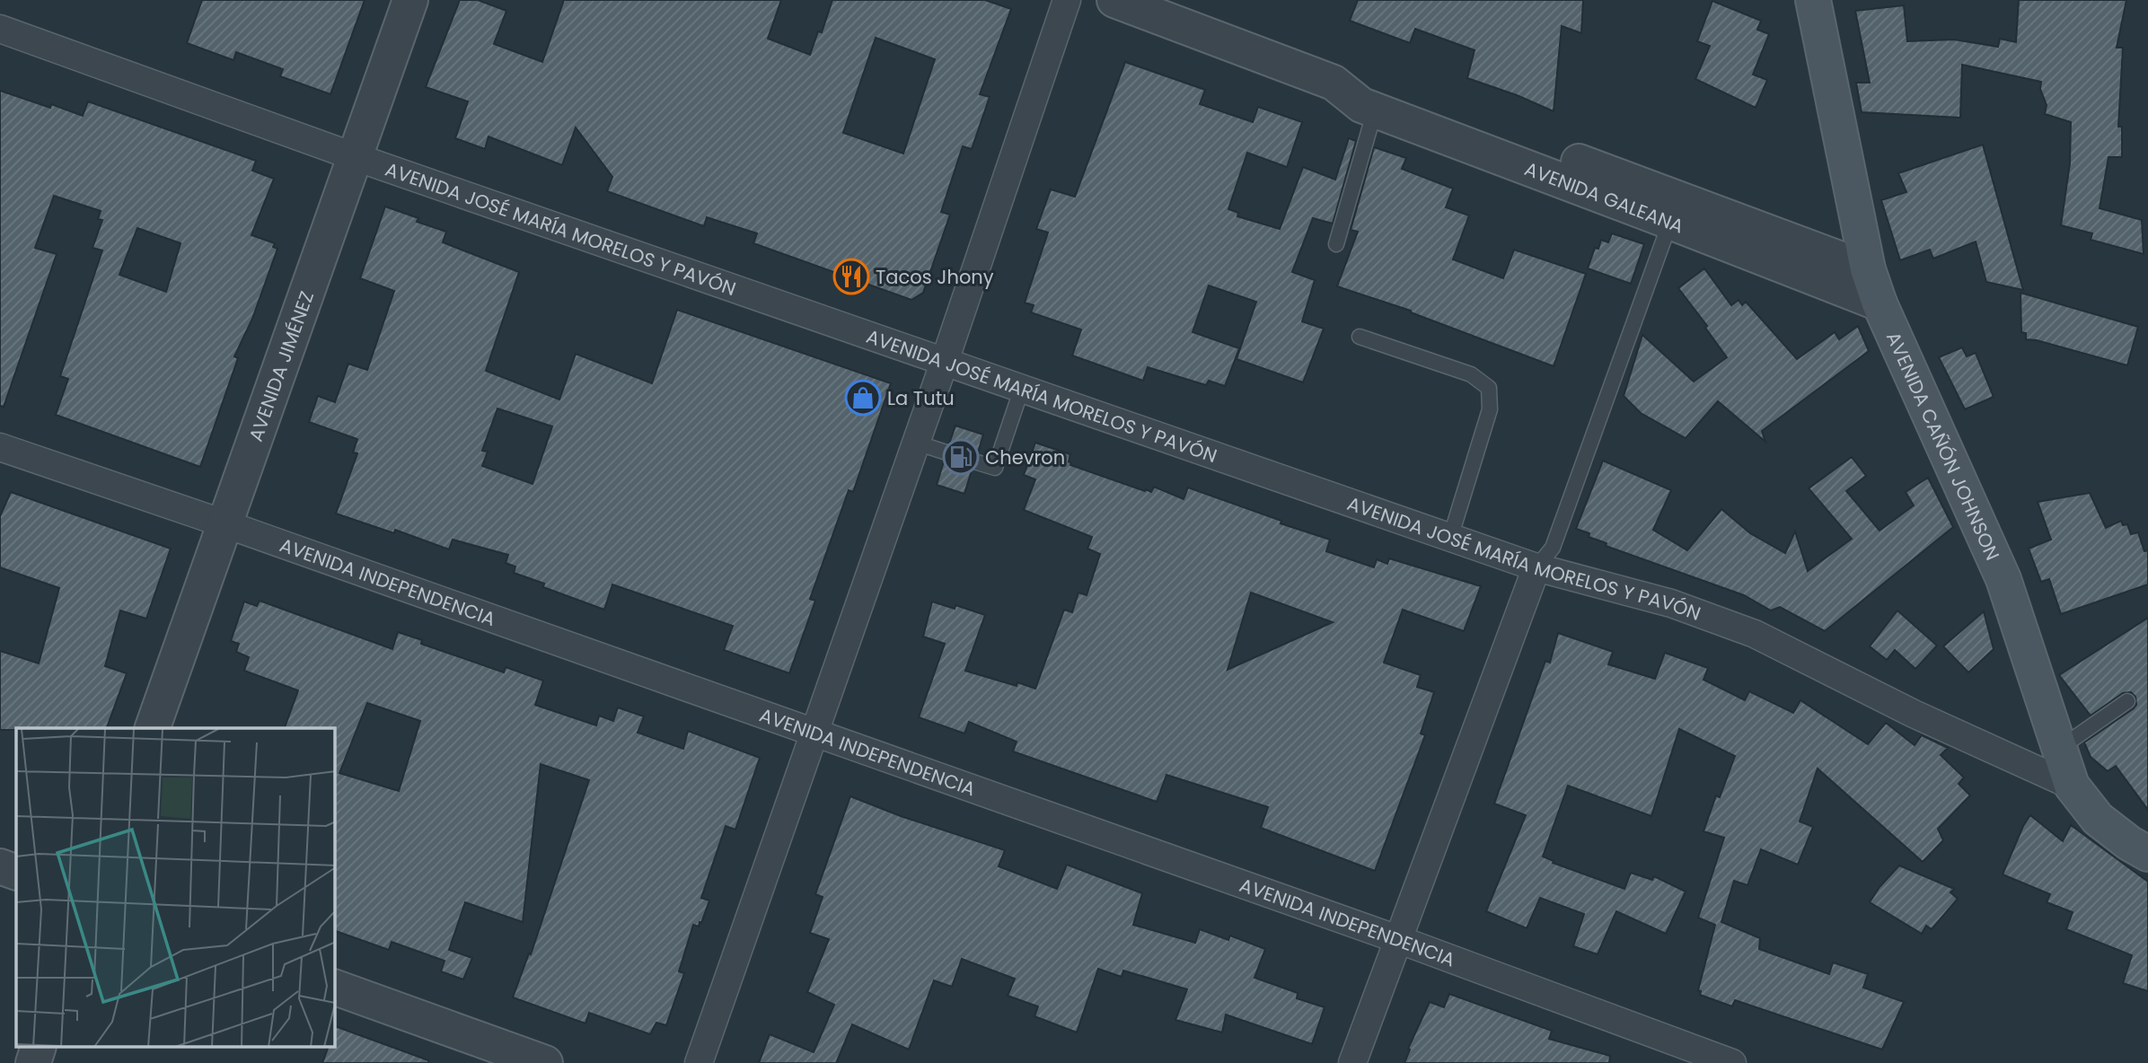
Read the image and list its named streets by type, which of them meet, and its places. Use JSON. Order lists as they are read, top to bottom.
{
  "streets": {
    "main road": ["AVENIDA CAÑÓN JOHNSON"],
    "street": [
      "AVENIDA GALEANA",
      "AVENIDA JOSÉ MARÍA MORELOS Y PAVÓN",
      "AVENIDA JIMÉNEZ",
      "AVENIDA INDEPENDENCIA"
    ]
  },
  "crossings": [
    ["AVENIDA GALEANA", "AVENIDA CAÑÓN JOHNSON"],
    ["AVENIDA JOSÉ MARÍA MORELOS Y PAVÓN", "AVENIDA JIMÉNEZ"],
    ["AVENIDA JOSÉ MARÍA MORELOS Y PAVÓN", "AVENIDA CAÑÓN JOHNSON"],
    ["AVENIDA JIMÉNEZ", "AVENIDA INDEPENDENCIA"]
  ],
  "places": {
    "restaurant": ["Tacos Jhony"],
    "shop": ["La Tutu"],
    "fuel station": ["Chevron"]
  }
}
